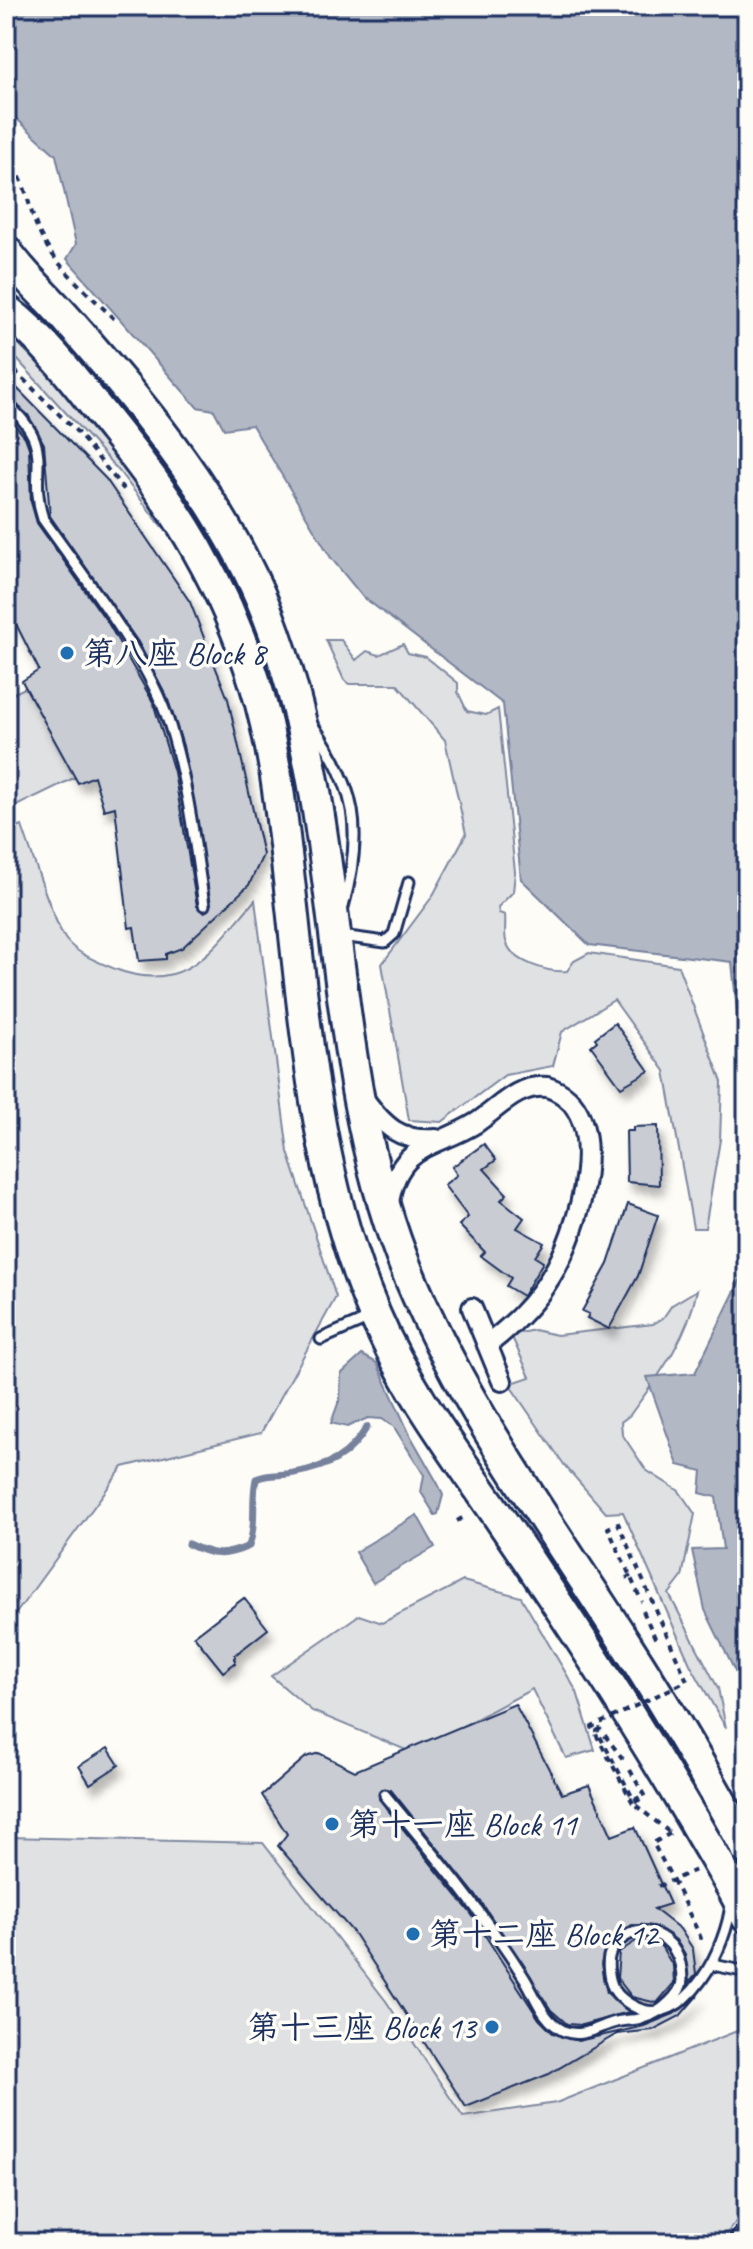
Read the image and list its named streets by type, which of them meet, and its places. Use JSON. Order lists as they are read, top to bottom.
{
  "places": [
    "第八座 Block 8",
    "第十一座 Block 11",
    "第十二座 Block 12",
    "第十三座 Block 13"
  ]
}
